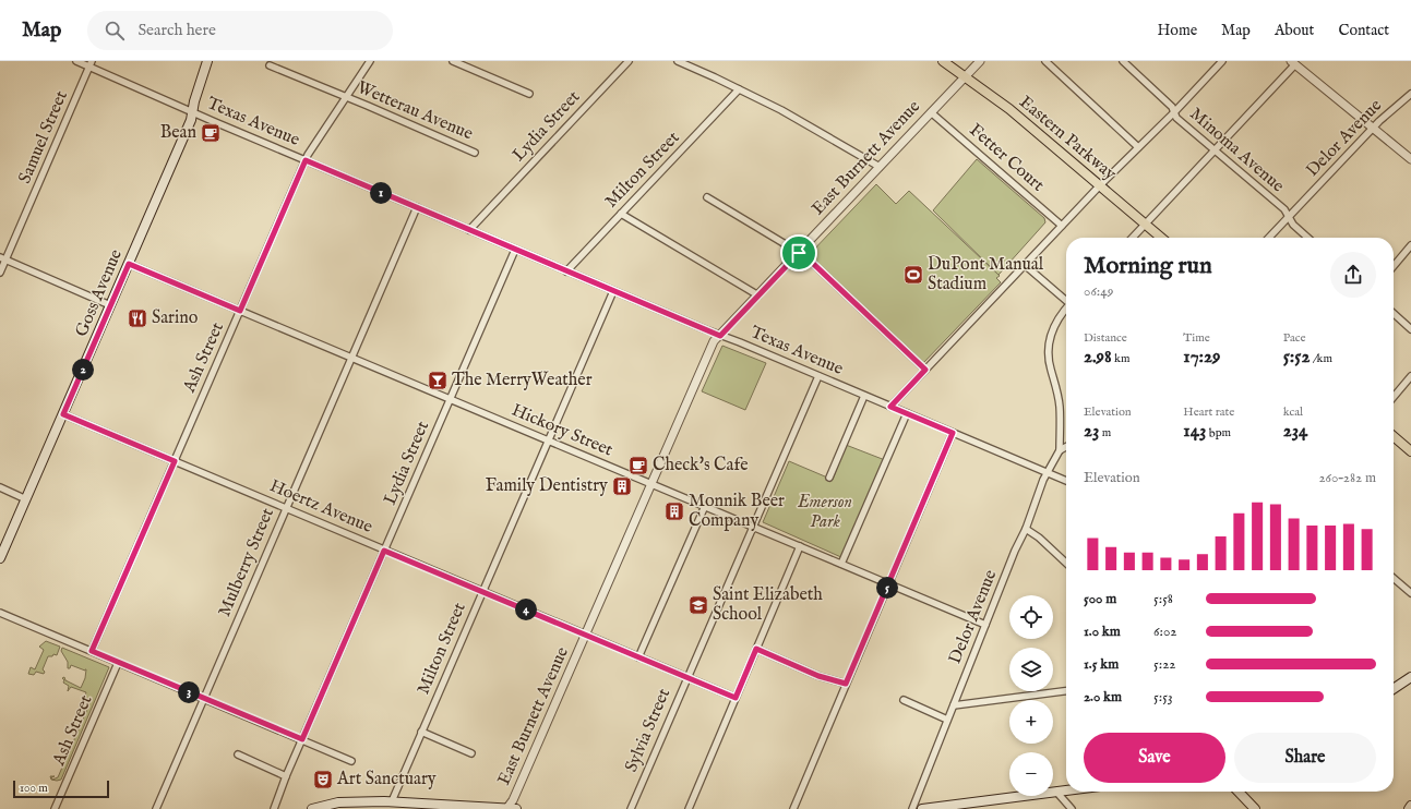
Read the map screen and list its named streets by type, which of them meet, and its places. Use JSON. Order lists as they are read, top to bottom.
{
  "streets": {
    "main road": ["Eastern Parkway", "Goss Avenue"],
    "street": [
      "Wetterau Avenue",
      "Texas Avenue",
      "Lydia Street",
      "Samuel Street",
      "Delor Avenue",
      "Minoma Avenue",
      "East Burnett Avenue",
      "Fetter Court",
      "Milton Street",
      "Ash Street",
      "Hickory Street",
      "Hoertz Avenue",
      "Mulberry Street",
      "Sylvia Street"
    ]
  },
  "crossings": [
    ["Wetterau Avenue", "Ash Street"],
    ["Texas Avenue", "Lydia Street"],
    ["Texas Avenue", "Samuel Street"],
    ["Texas Avenue", "Delor Avenue"],
    ["Texas Avenue", "East Burnett Avenue"],
    ["Texas Avenue", "Milton Street"],
    ["Texas Avenue", "Goss Avenue"],
    ["Texas Avenue", "Ash Street"],
    ["Texas Avenue", "Mulberry Street"],
    ["Texas Avenue", "Sylvia Street"],
    ["Lydia Street", "Hickory Street"],
    ["Lydia Street", "Hoertz Avenue"],
    ["Eastern Parkway", "East Burnett Avenue"],
    ["Delor Avenue", "Minoma Avenue"],
    ["Delor Avenue", "Hickory Street"],
    ["East Burnett Avenue", "Fetter Court"],
    ["East Burnett Avenue", "Hickory Street"],
    ["East Burnett Avenue", "Hoertz Avenue"],
    ["Milton Street", "Hickory Street"],
    ["Milton Street", "Hoertz Avenue"],
    ["Goss Avenue", "Hickory Street"],
    ["Goss Avenue", "Hoertz Avenue"],
    ["Ash Street", "Hickory Street"],
    ["Ash Street", "Hoertz Avenue"],
    ["Hickory Street", "Mulberry Street"],
    ["Hickory Street", "Sylvia Street"],
    ["Hoertz Avenue", "Mulberry Street"],
    ["Hoertz Avenue", "Sylvia Street"]
  ],
  "parks": ["Emerson Park"],
  "places": {
    "cafe": ["Bean", "Check's Cafe"],
    "sports": ["DuPont Manual Stadium"],
    "restaurant": ["Sarino"],
    "bar": ["The MerryWeather"],
    "building": ["Family Dentistry", "Monnik Beer Company"],
    "school or university": ["Saint Elizabeth School"],
    "theatre": ["Art Sanctuary"]
  },
  "scale_bar": "100 m",
  "page": {
    "header": "Map",
    "search": "Search here",
    "nav": [
      "Home",
      "Map",
      "About",
      "Contact"
    ],
    "pins": [
      "1",
      "2",
      "5",
      "4",
      "3"
    ],
    "heading": ["Morning run", "06:49"],
    "stats": [
      ["Distance", "2.98 km"],
      ["Time", "17:29"],
      ["Pace", "5:52 /km"],
      ["Elevation", "23 m"],
      ["Heart rate", "143 bpm"],
      ["kcal", "234"]
    ],
    "chart": ["Elevation", "260–282 m"],
    "list": [
      {
        "name": "500 m",
        "note": "5:58"
      },
      {
        "name": "1.0 km",
        "note": "6:02"
      },
      {
        "name": "1.5 km",
        "note": "5:22"
      },
      {
        "name": "2.0 km",
        "note": "5:53"
      }
    ],
    "map_buttons": ["+", "−"],
    "buttons": ["Save", "Share"],
    "scale": "100 m"
  }
}
